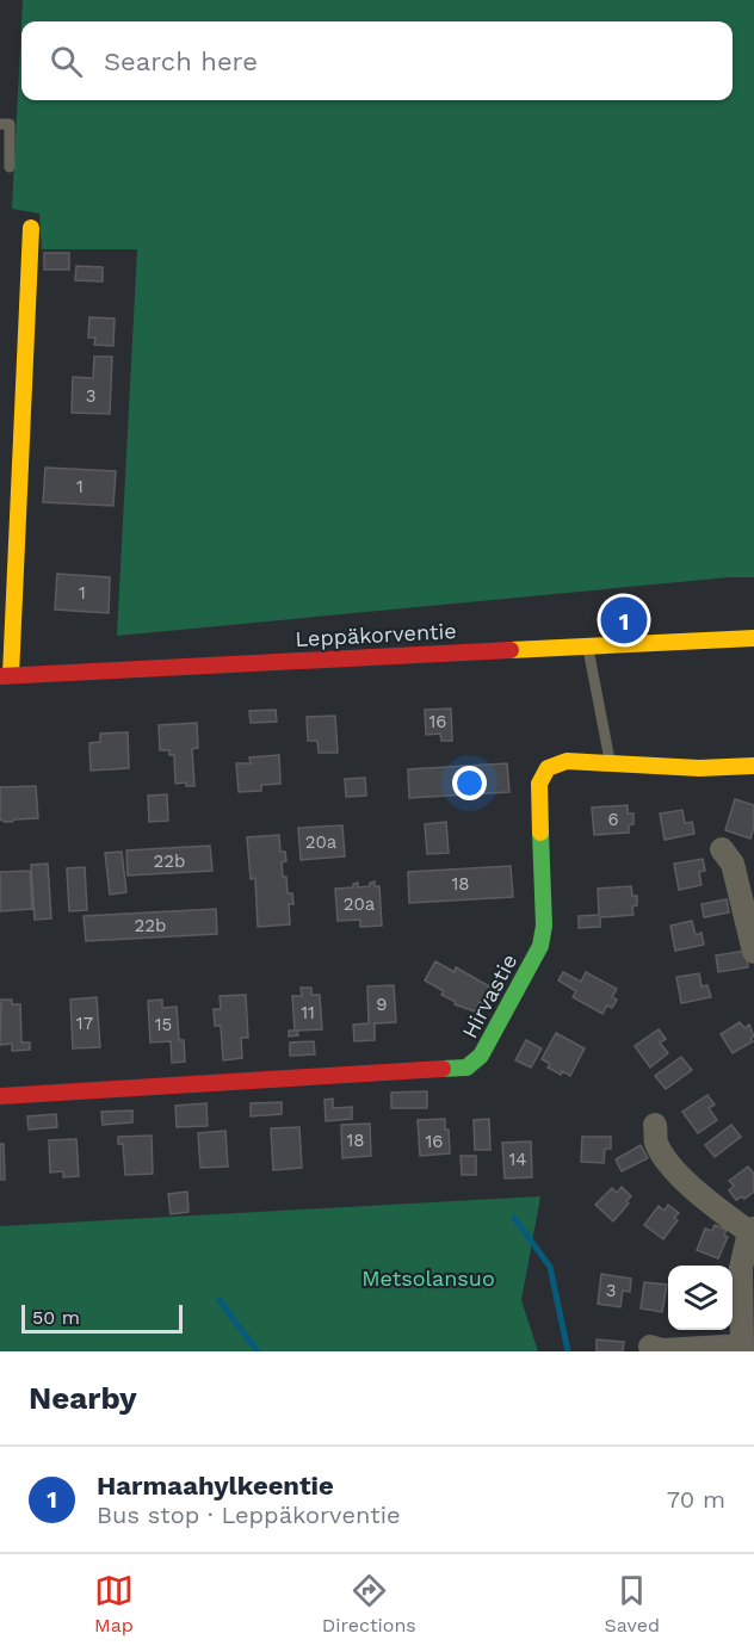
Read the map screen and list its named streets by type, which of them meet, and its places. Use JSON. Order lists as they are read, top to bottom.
{
  "streets": {
    "street": ["Leppäkorventie", "Hirvastie"]
  },
  "parks": ["Metsolansuo"],
  "house_numbers": [
    "3",
    "1",
    "1",
    "16",
    "6",
    "20a",
    "22b",
    "18",
    "20a",
    "22b",
    "9",
    "11",
    "17",
    "15",
    "18",
    "16",
    "14",
    "3"
  ],
  "scale_bar": "50 m",
  "page": {
    "search": "Search here",
    "pins": "1",
    "scale": "50 m",
    "heading": "Nearby",
    "list": [
      {
        "mark": "1",
        "name": "Harmaahylkeentie",
        "note": "Bus stop · Leppäkorventie",
        "value": "70 m"
      }
    ],
    "nav": ["Map", "Directions", "Saved"]
  }
}
